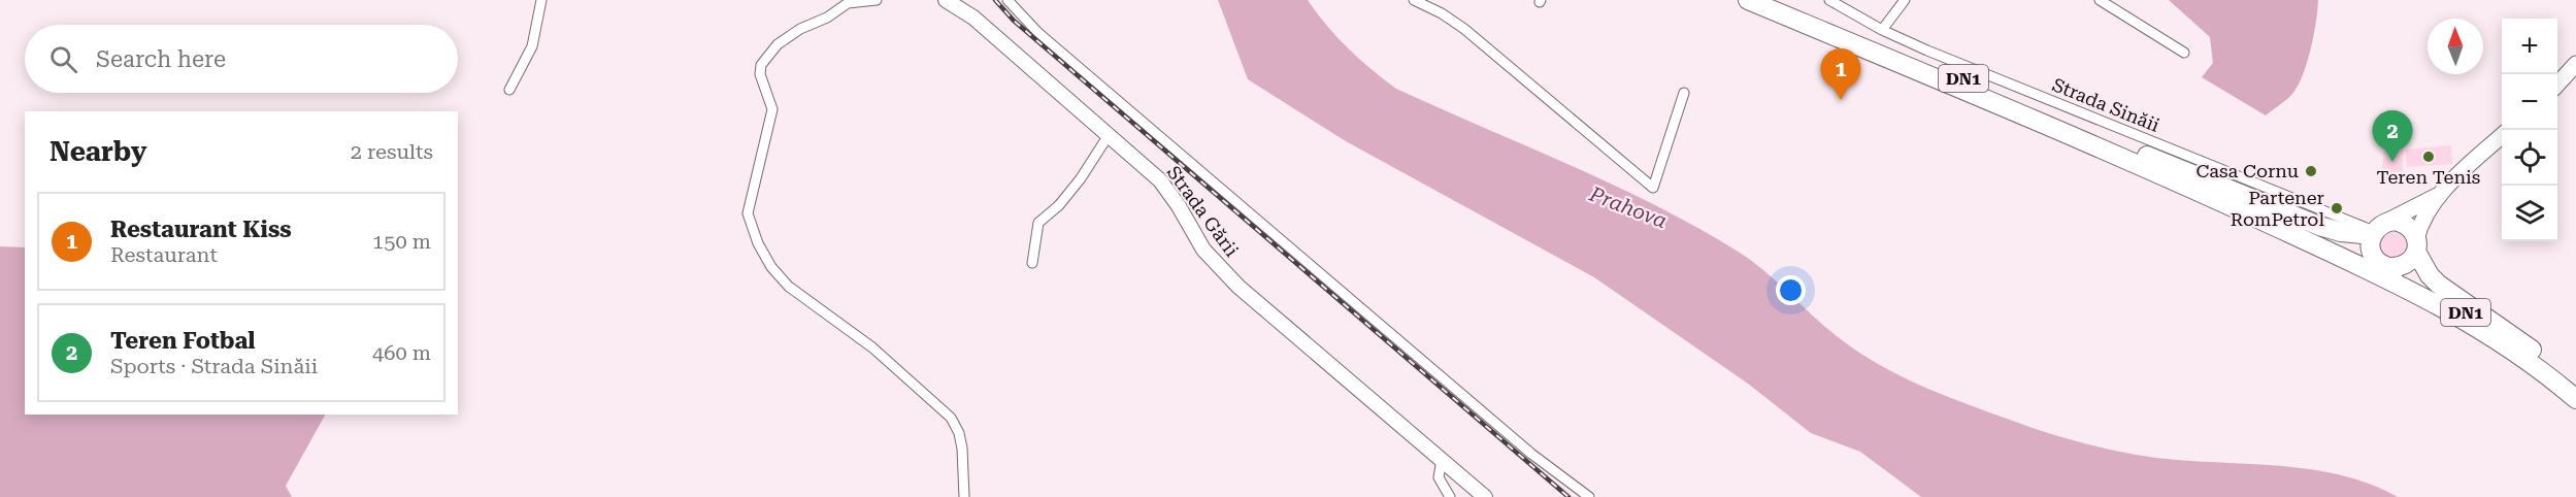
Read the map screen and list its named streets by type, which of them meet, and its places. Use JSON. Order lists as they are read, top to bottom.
{
  "streets": {
    "highway": ["DN1"],
    "street": ["Strada Sinăii", "Strada Gării"]
  },
  "crossings": [
    ["DN1", "Strada Sinăii"]
  ],
  "water": ["Prahova"],
  "places": ["Teren Tenis", "Casa Cornu", "Partener RomPetrol"],
  "north": "top",
  "page": {
    "map_buttons": ["+", "−"],
    "search": "Search here",
    "pins": ["1", "2"],
    "heading": ["Nearby", "2 results"],
    "list": [
      {
        "mark": "1",
        "name": "Restaurant Kiss",
        "note": "Restaurant",
        "value": "150 m"
      },
      {
        "mark": "2",
        "name": "Teren Fotbal",
        "note": "Sports · Strada Sinăii",
        "value": "460 m"
      }
    ]
  }
}
